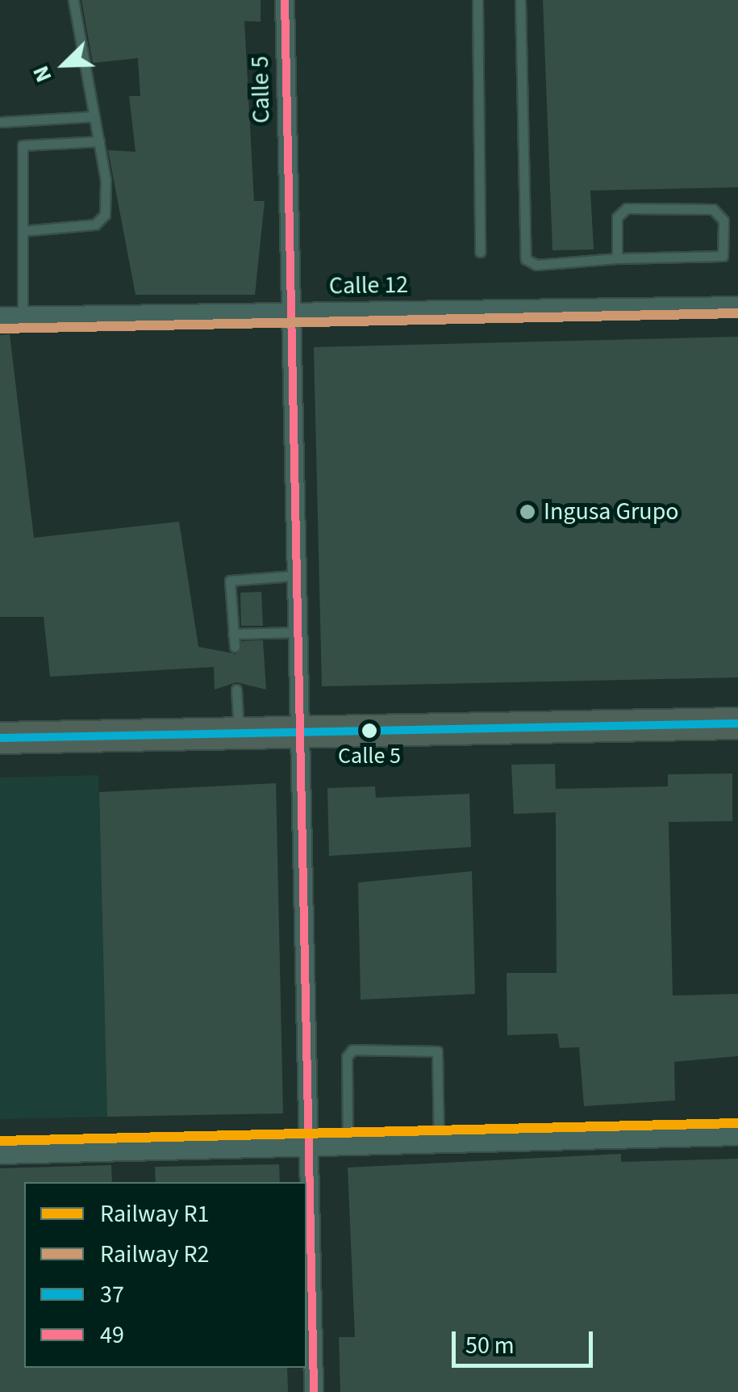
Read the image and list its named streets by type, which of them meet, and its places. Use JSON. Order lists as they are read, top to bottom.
{
  "streets": {
    "street": ["Calle 5", "Calle 12"]
  },
  "crossings": [
    ["Calle 5", "Calle 12"]
  ],
  "places": ["Ingusa Grupo", "Calle 5"],
  "lines": [
    "transit line 49",
    "rail line R2",
    "transit line 37",
    "rail line R1"
  ],
  "legend": [
    "Railway R1",
    "Railway R2",
    "37",
    "49"
  ],
  "scale_bar": "50 m",
  "north": "bottom left"
}
